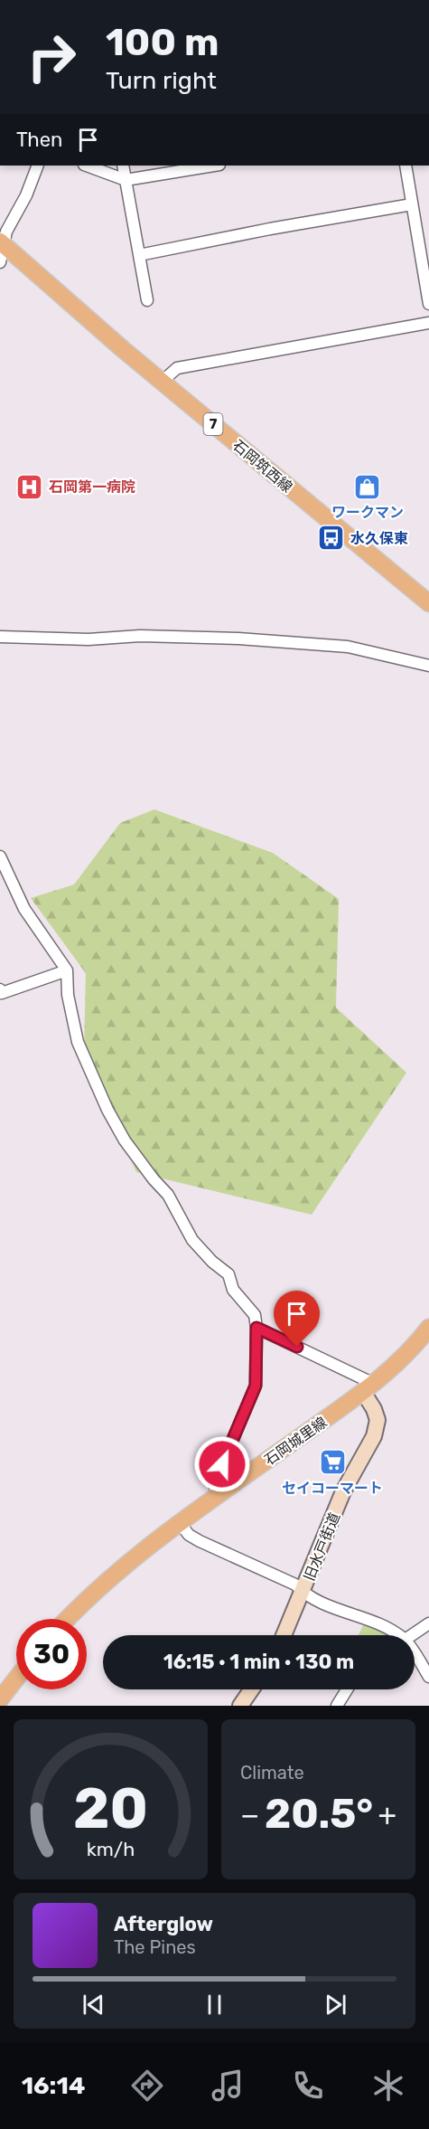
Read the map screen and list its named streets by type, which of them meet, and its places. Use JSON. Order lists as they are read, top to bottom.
{
  "streets": {
    "main road": ["7", "石岡筑西線", "石岡城里線"],
    "street": ["旧水戸街道"]
  },
  "crossings": [
    ["石岡城里線", "旧水戸街道"]
  ],
  "places": {
    "hospital": ["石岡第一病院"],
    "shop": ["ワークマン"],
    "bus stop": ["水久保東"],
    "supermarket": ["セイコーマート"]
  },
  "page": {
    "turn": ["100 m", "Turn right"],
    "then": "Then",
    "limit": "30",
    "trip": "16:15 · 1 min · 130 m",
    "tile": "Climate",
    "heat": ["−", "20.5°", "+"],
    "song": ["Afterglow", "The Pines"],
    "tabs": "16:14",
    "gauge": ["20", "km/h"]
  }
}
